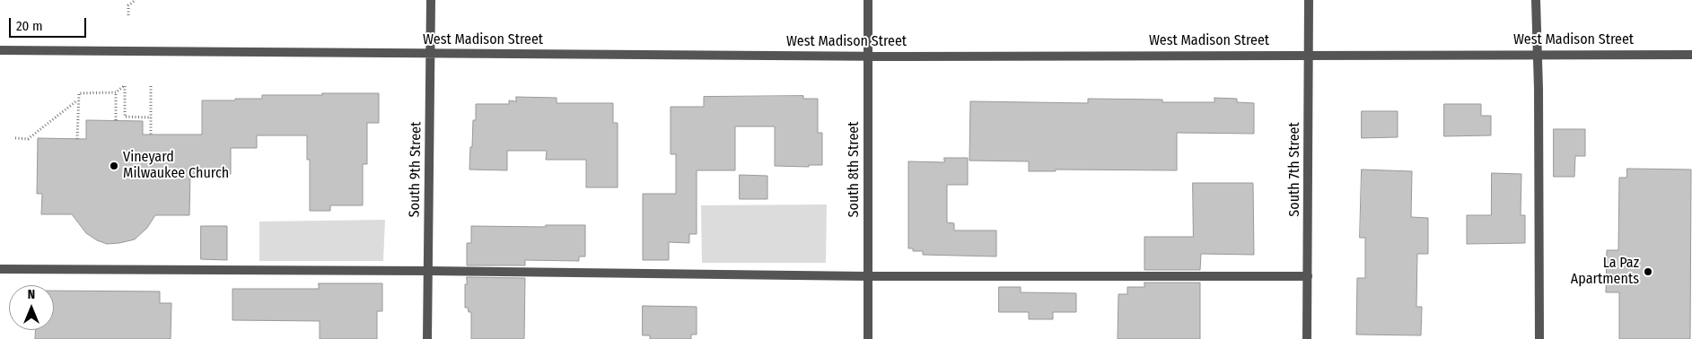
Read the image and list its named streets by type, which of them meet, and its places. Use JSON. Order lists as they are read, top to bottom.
{
  "streets": {
    "street": [
      "West Madison Street",
      "South 9th Street",
      "South 8th Street",
      "South 7th Street"
    ]
  },
  "crossings": [
    ["West Madison Street", "South 9th Street"],
    ["West Madison Street", "South 8th Street"],
    ["West Madison Street", "South 7th Street"]
  ],
  "places": ["Vineyard Milwaukee Church", "La Paz Apartments"],
  "scale_bar": "20 m",
  "north": "top"
}
